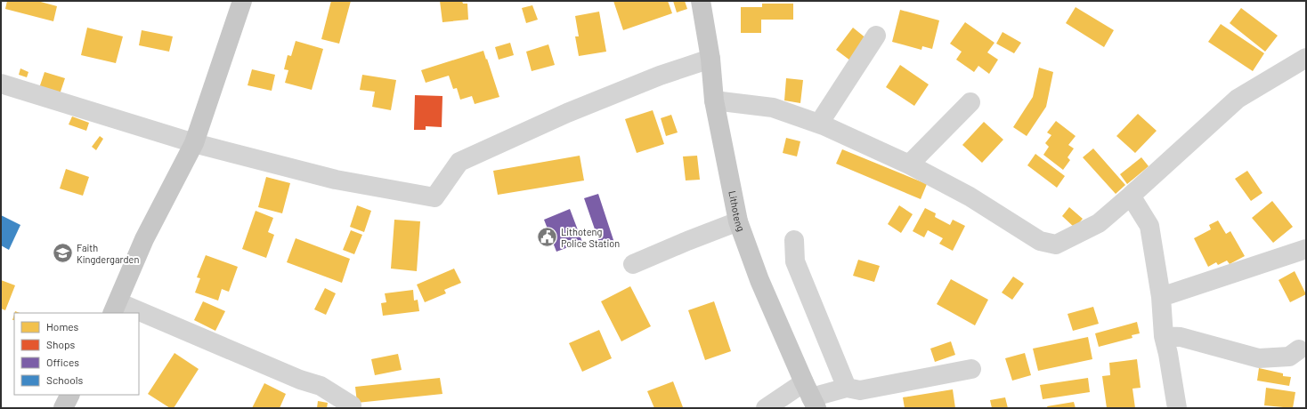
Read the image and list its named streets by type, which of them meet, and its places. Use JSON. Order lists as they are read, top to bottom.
{
  "streets": {
    "main road": ["Lithoteng"]
  },
  "places": {
    "public building": ["Lithoteng Police Station"],
    "school or university": ["Faith Kingdergarden"]
  },
  "legend": [
    "Homes",
    "Shops",
    "Offices",
    "Schools"
  ]
}
